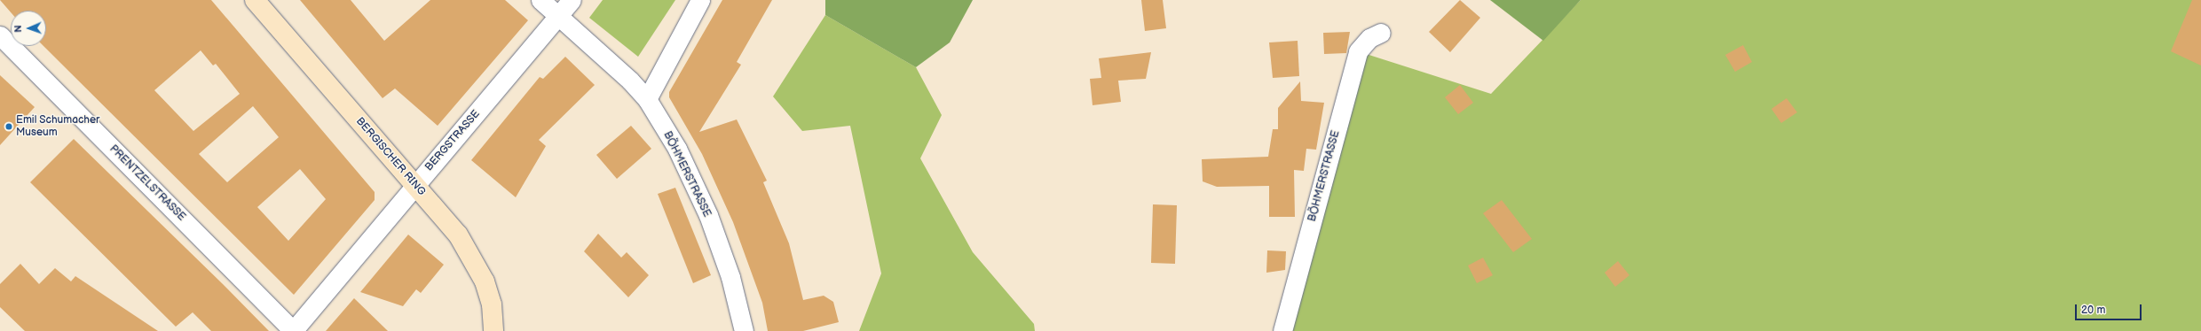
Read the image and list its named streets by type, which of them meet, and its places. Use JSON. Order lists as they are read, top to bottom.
{
  "streets": {
    "main road": ["BERGISCHER RING"],
    "street": ["BERGSTRASSE", "BÖHMERSTRASSE", "PRENTZELSTRASSE"]
  },
  "crossings": [
    ["BERGSTRASSE", "BERGISCHER RING"],
    ["BERGSTRASSE", "BÖHMERSTRASSE"],
    ["BERGSTRASSE", "PRENTZELSTRASSE"]
  ],
  "places": ["Emil Schumacher Museum"],
  "scale_bar": "20 m",
  "north": "left"
}
